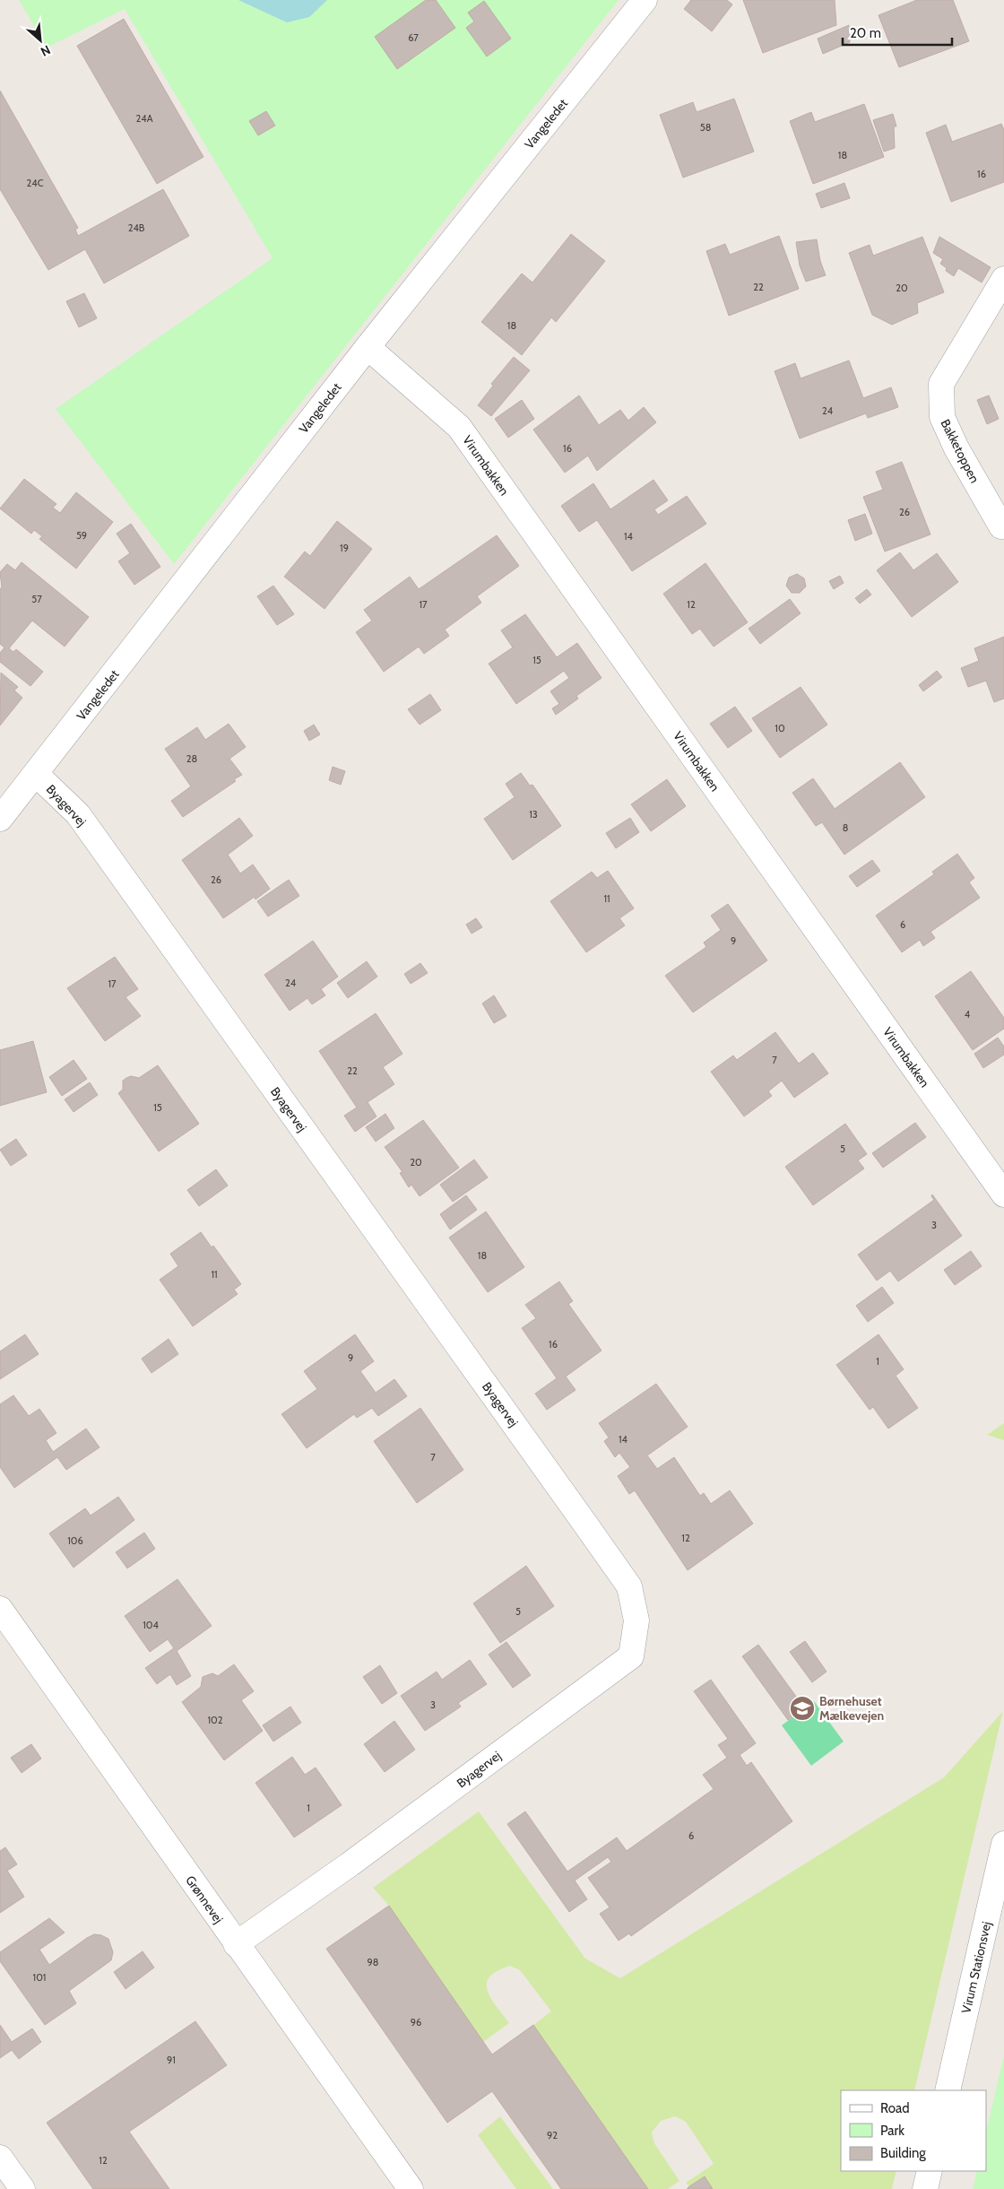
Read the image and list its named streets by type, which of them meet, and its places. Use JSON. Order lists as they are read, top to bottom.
{
  "streets": {
    "street": [
      "Vangeledet",
      "Bakketoppen",
      "Virumbakken",
      "Byagervej",
      "Grønnevej",
      "Virum Stationsvej"
    ]
  },
  "crossings": [
    ["Vangeledet", "Virumbakken"],
    ["Vangeledet", "Byagervej"],
    ["Byagervej", "Grønnevej"]
  ],
  "places": {
    "school or university": ["Børnehuset Mælkevejen"]
  },
  "house_numbers": [
    "67",
    "24A",
    "58",
    "18",
    "16",
    "24C",
    "24B",
    "22",
    "20",
    "18",
    "24",
    "16",
    "26",
    "59",
    "14",
    "19",
    "57",
    "17",
    "12",
    "15",
    "10",
    "28",
    "13",
    "8",
    "26",
    "11",
    "6",
    "9",
    "24",
    "17",
    "4",
    "7",
    "22",
    "15",
    "5",
    "20",
    "3",
    "18",
    "11",
    "16",
    "9",
    "1",
    "14",
    "7",
    "12",
    "106",
    "5",
    "104",
    "3",
    "102",
    "1",
    "6",
    "98",
    "101",
    "96",
    "91",
    "92",
    "12"
  ],
  "legend": ["Road", "Park", "Building"],
  "scale_bar": "20 m",
  "north": "bottom right"
}
